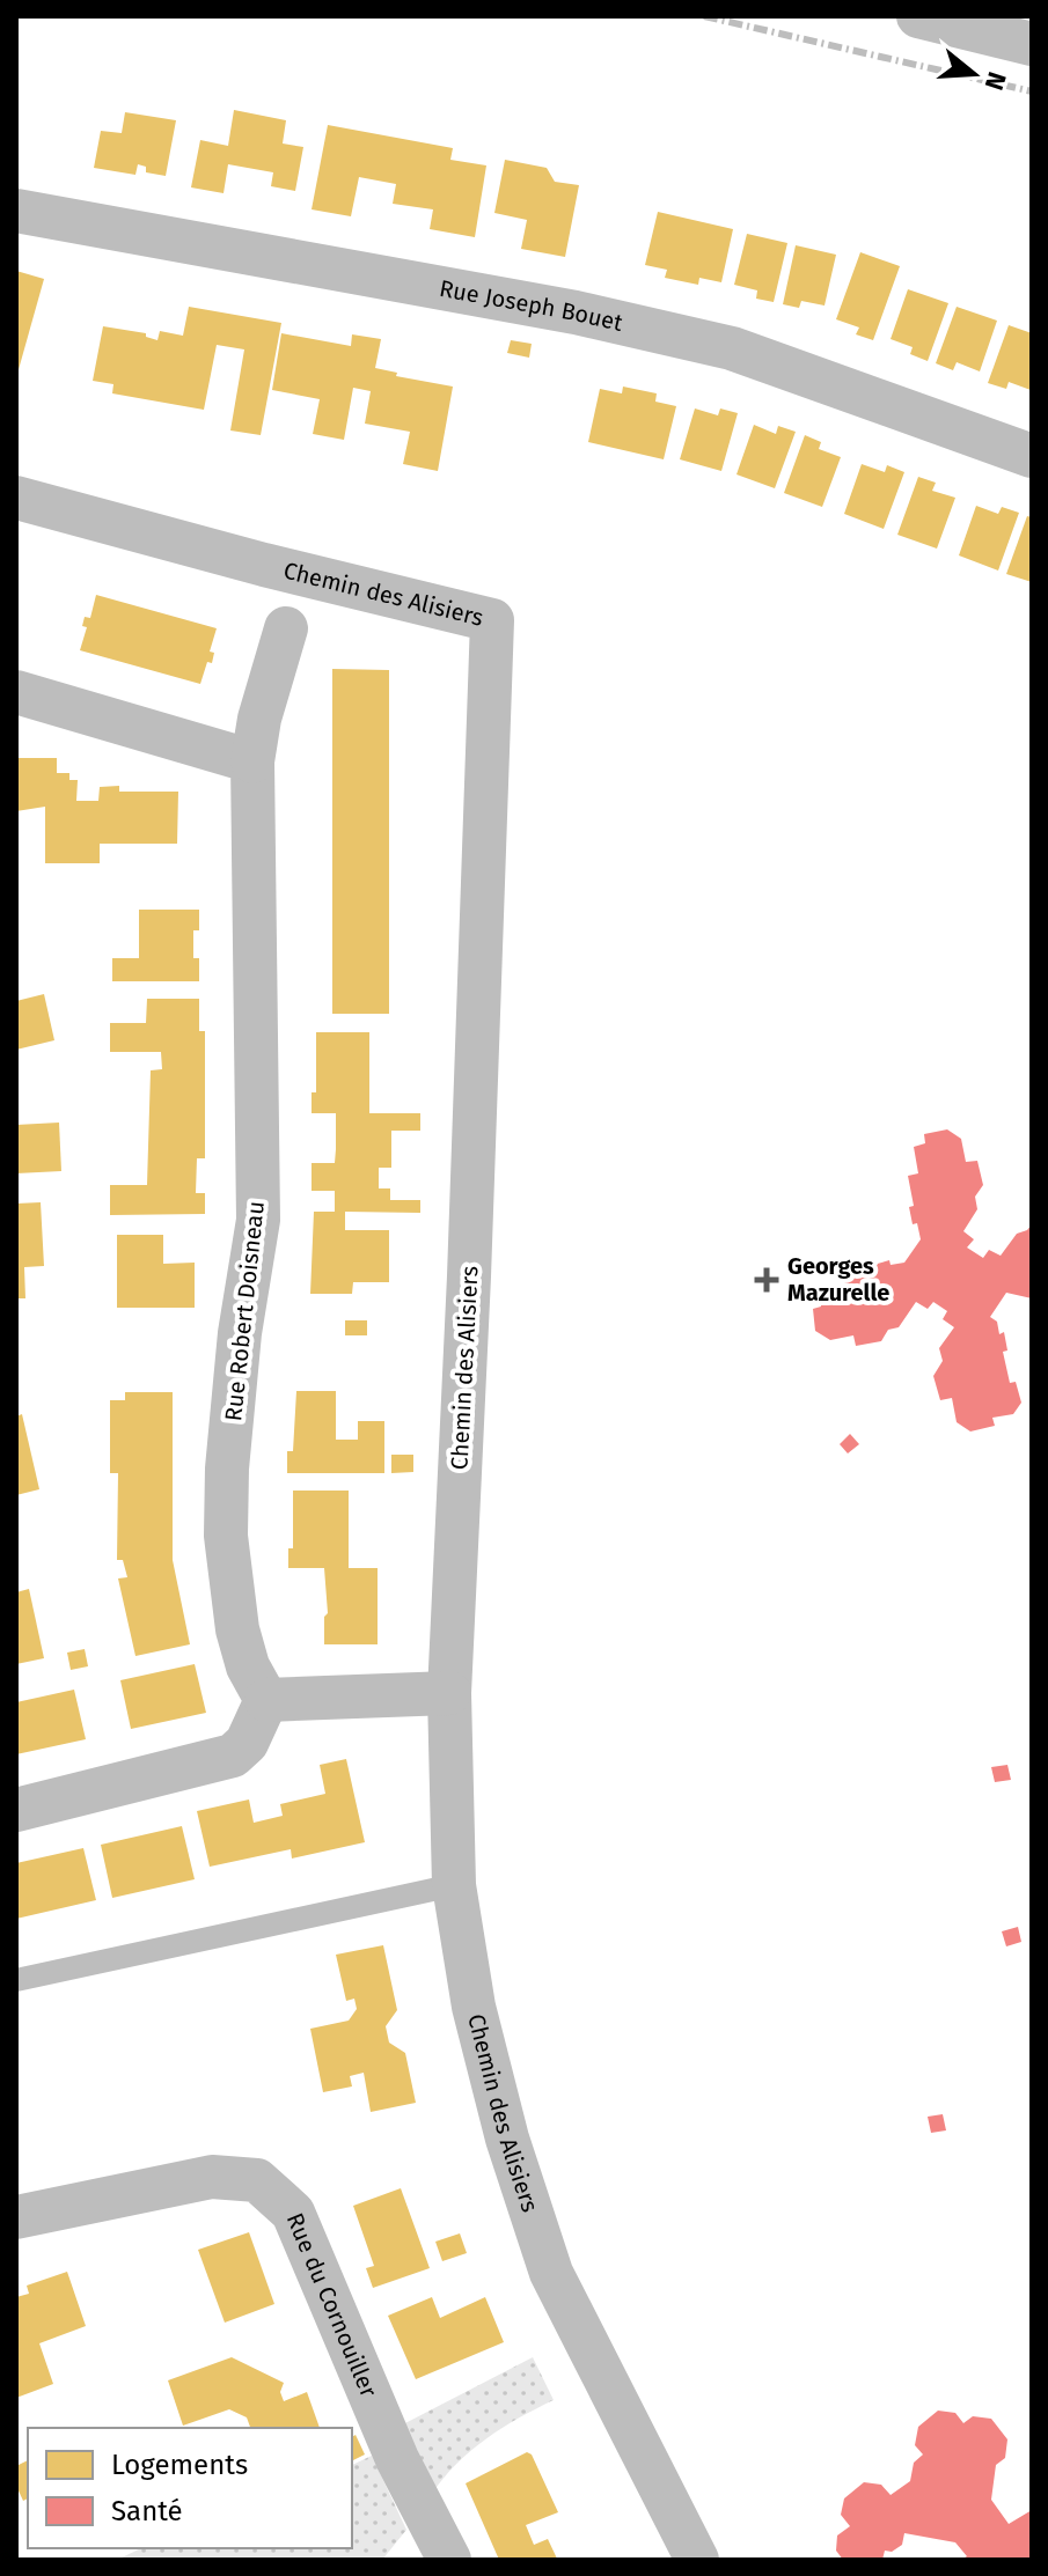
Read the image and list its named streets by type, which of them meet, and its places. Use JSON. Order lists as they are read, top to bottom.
{
  "streets": {
    "street": [
      "Rue Joseph Bouet",
      "Chemin des Alisiers",
      "Rue Robert Doisneau",
      "Rue du Cornouiller"
    ]
  },
  "places": {
    "health": ["Georges Mazurelle"]
  },
  "legend": ["Logements", "Santé"],
  "north": "right"
}
